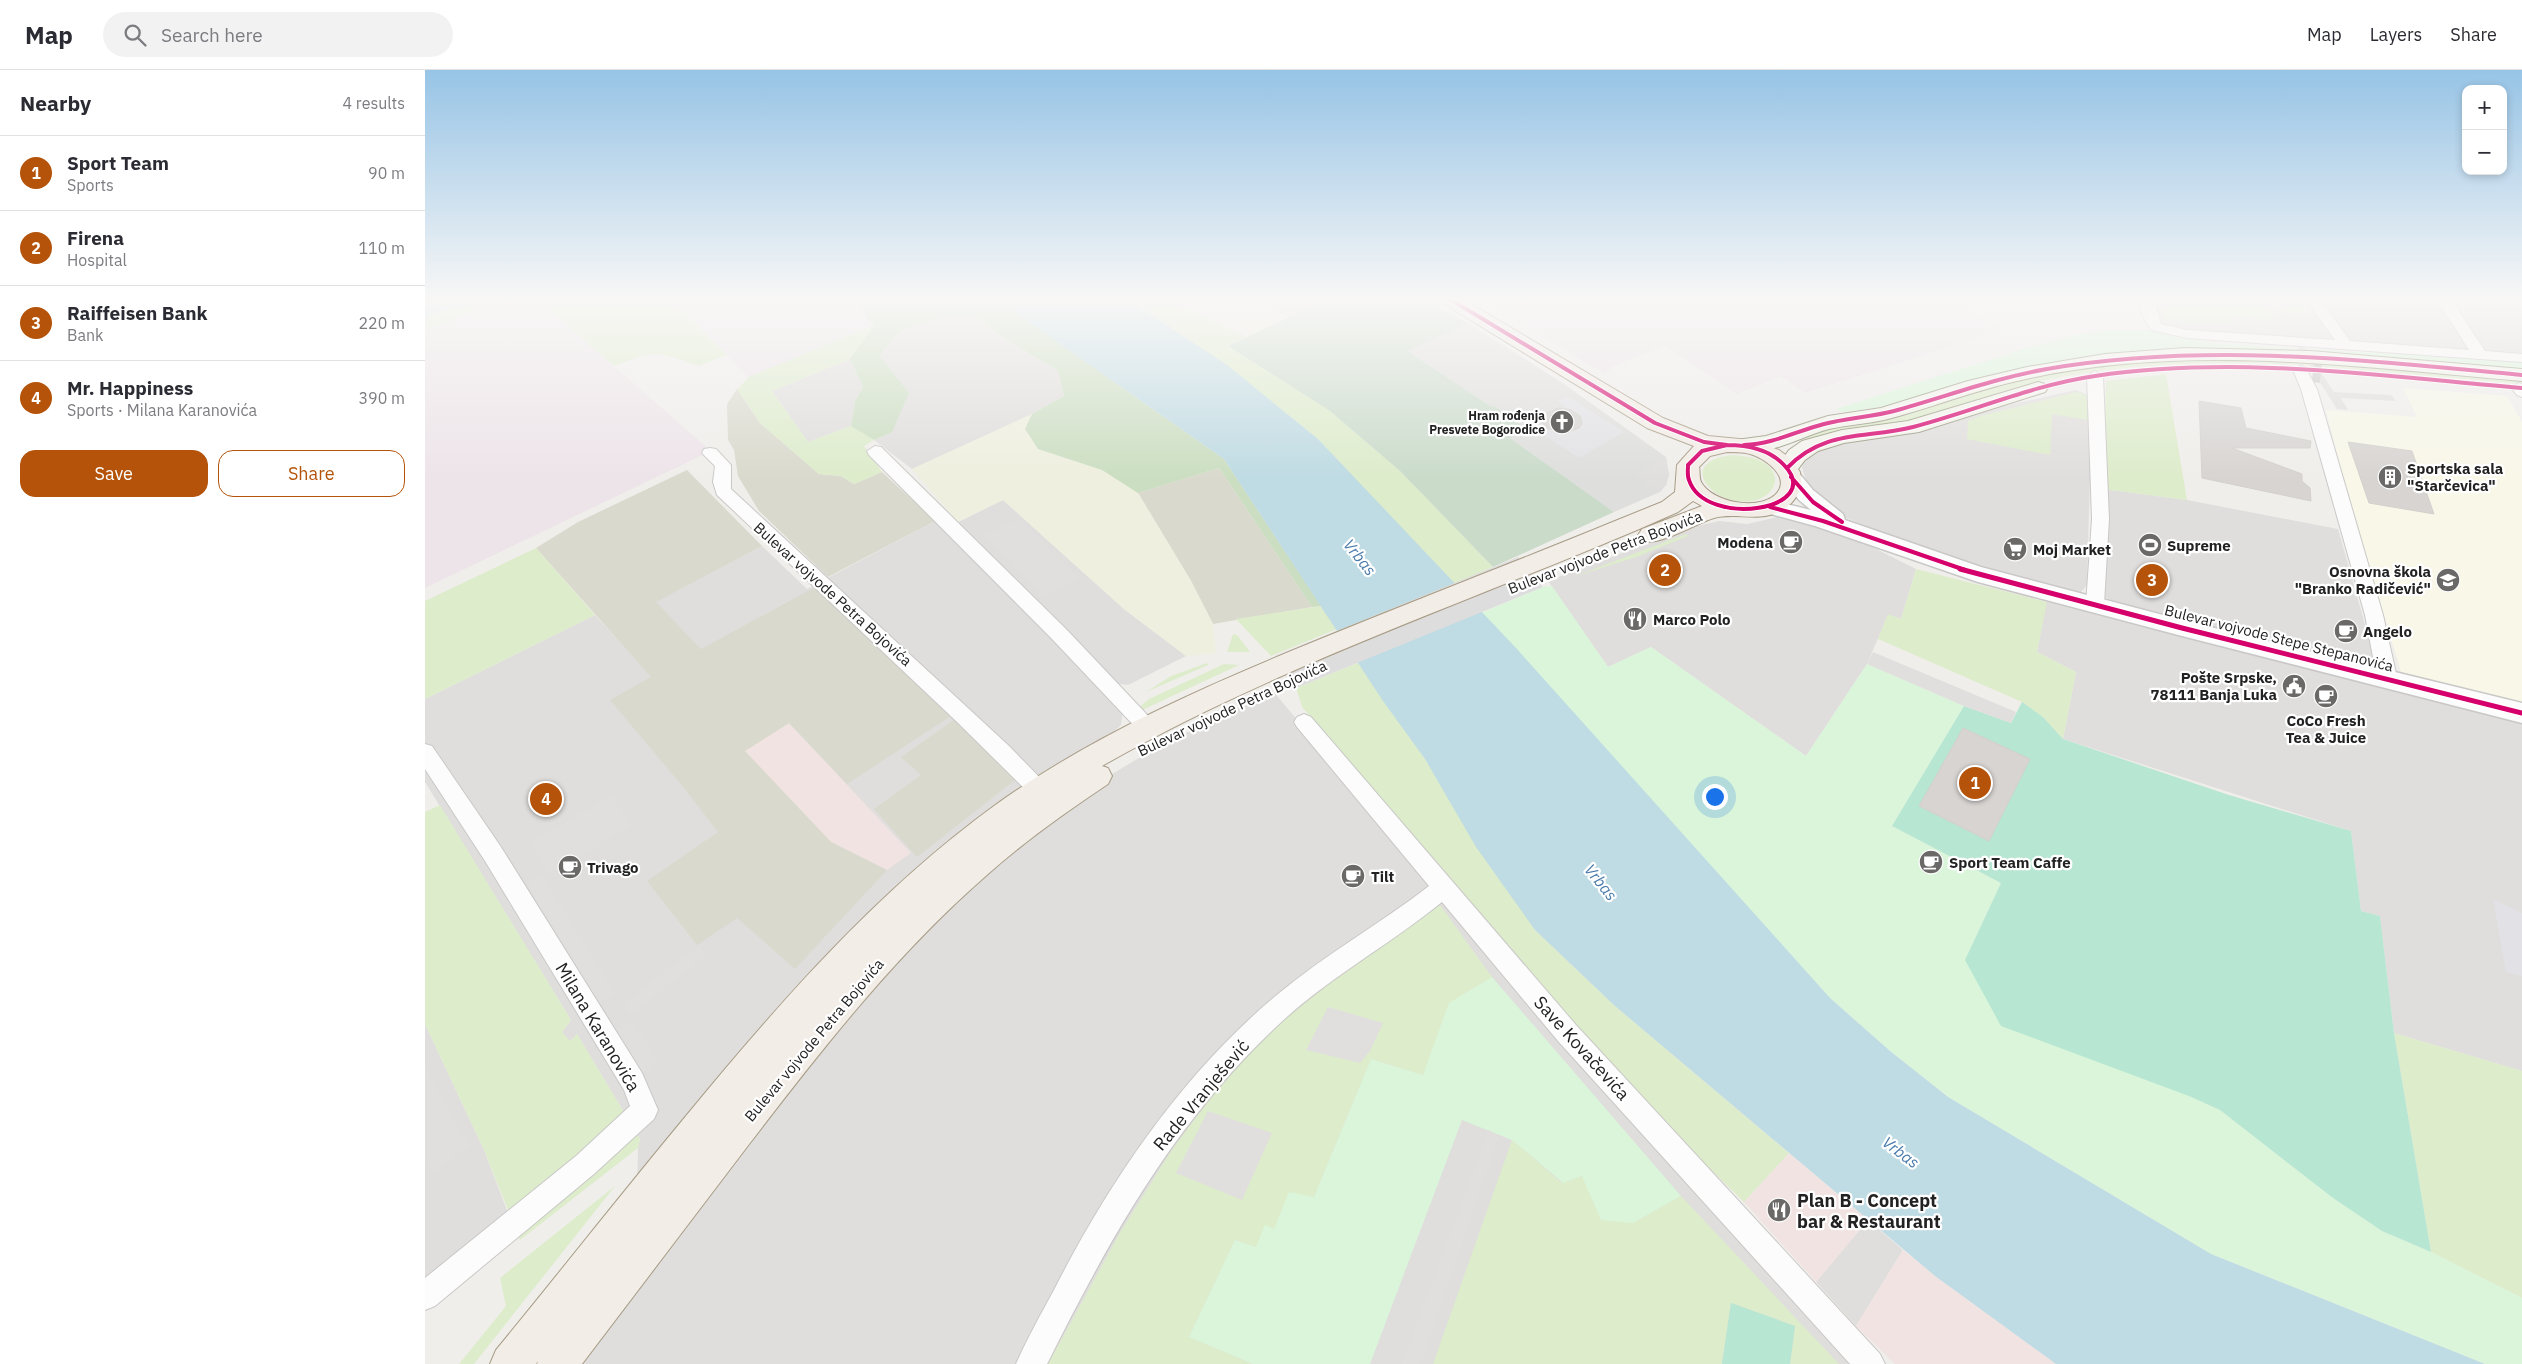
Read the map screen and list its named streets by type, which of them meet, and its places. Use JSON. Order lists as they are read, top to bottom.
{
  "streets": {
    "main road": ["Bulevar vojvode Petra Bojovića"],
    "street": [
      "Bulevar vojvode Stepe Stepanovića",
      "Milana Karanovića",
      "Save Kovačevića",
      "Rade Vranješević"
    ]
  },
  "crossings": [
    ["Bulevar vojvode Petra Bojovića", "Bulevar vojvode Stepe Stepanovića"],
    ["Save Kovačevića", "Rade Vranješević"]
  ],
  "water": ["Vrbas"],
  "places": {
    "church": ["Hram rođenja Presvete Bogorodice"],
    "building": ["Sportska sala \"Starčevica\""],
    "cafe": [
      "Modena",
      "Angelo",
      "CoCo Fresh Tea & Juice",
      "Sport Team Caffe",
      "Trivago",
      "Tilt"
    ],
    "sports": ["Supreme"],
    "supermarket": ["Moj Market"],
    "school or university": ["Osnovna škola \"Branko Radičević\""],
    "restaurant": ["Marco Polo", "Plan B - Concept bar & Restaurant"],
    "public building": ["Pošte Srpske, 78111 Banja Luka"]
  },
  "page": {
    "header": "Map",
    "search": "Search here",
    "nav": ["Map", "Layers", "Share"],
    "heading": ["Nearby", "4 results"],
    "map_buttons": ["+", "−"],
    "list": [
      {
        "mark": "1",
        "name": "Sport Team",
        "note": "Sports",
        "value": "90 m"
      },
      {
        "mark": "2",
        "name": "Firena",
        "note": "Hospital",
        "value": "110 m"
      },
      {
        "mark": "3",
        "name": "Raiffeisen Bank",
        "note": "Bank",
        "value": "220 m"
      },
      {
        "mark": "4",
        "name": "Mr. Happiness",
        "note": "Sports · Milana Karanovića",
        "value": "390 m"
      }
    ],
    "buttons": ["Save", "Share"],
    "pins": [
      "2",
      "3",
      "1",
      "4"
    ]
  }
}
